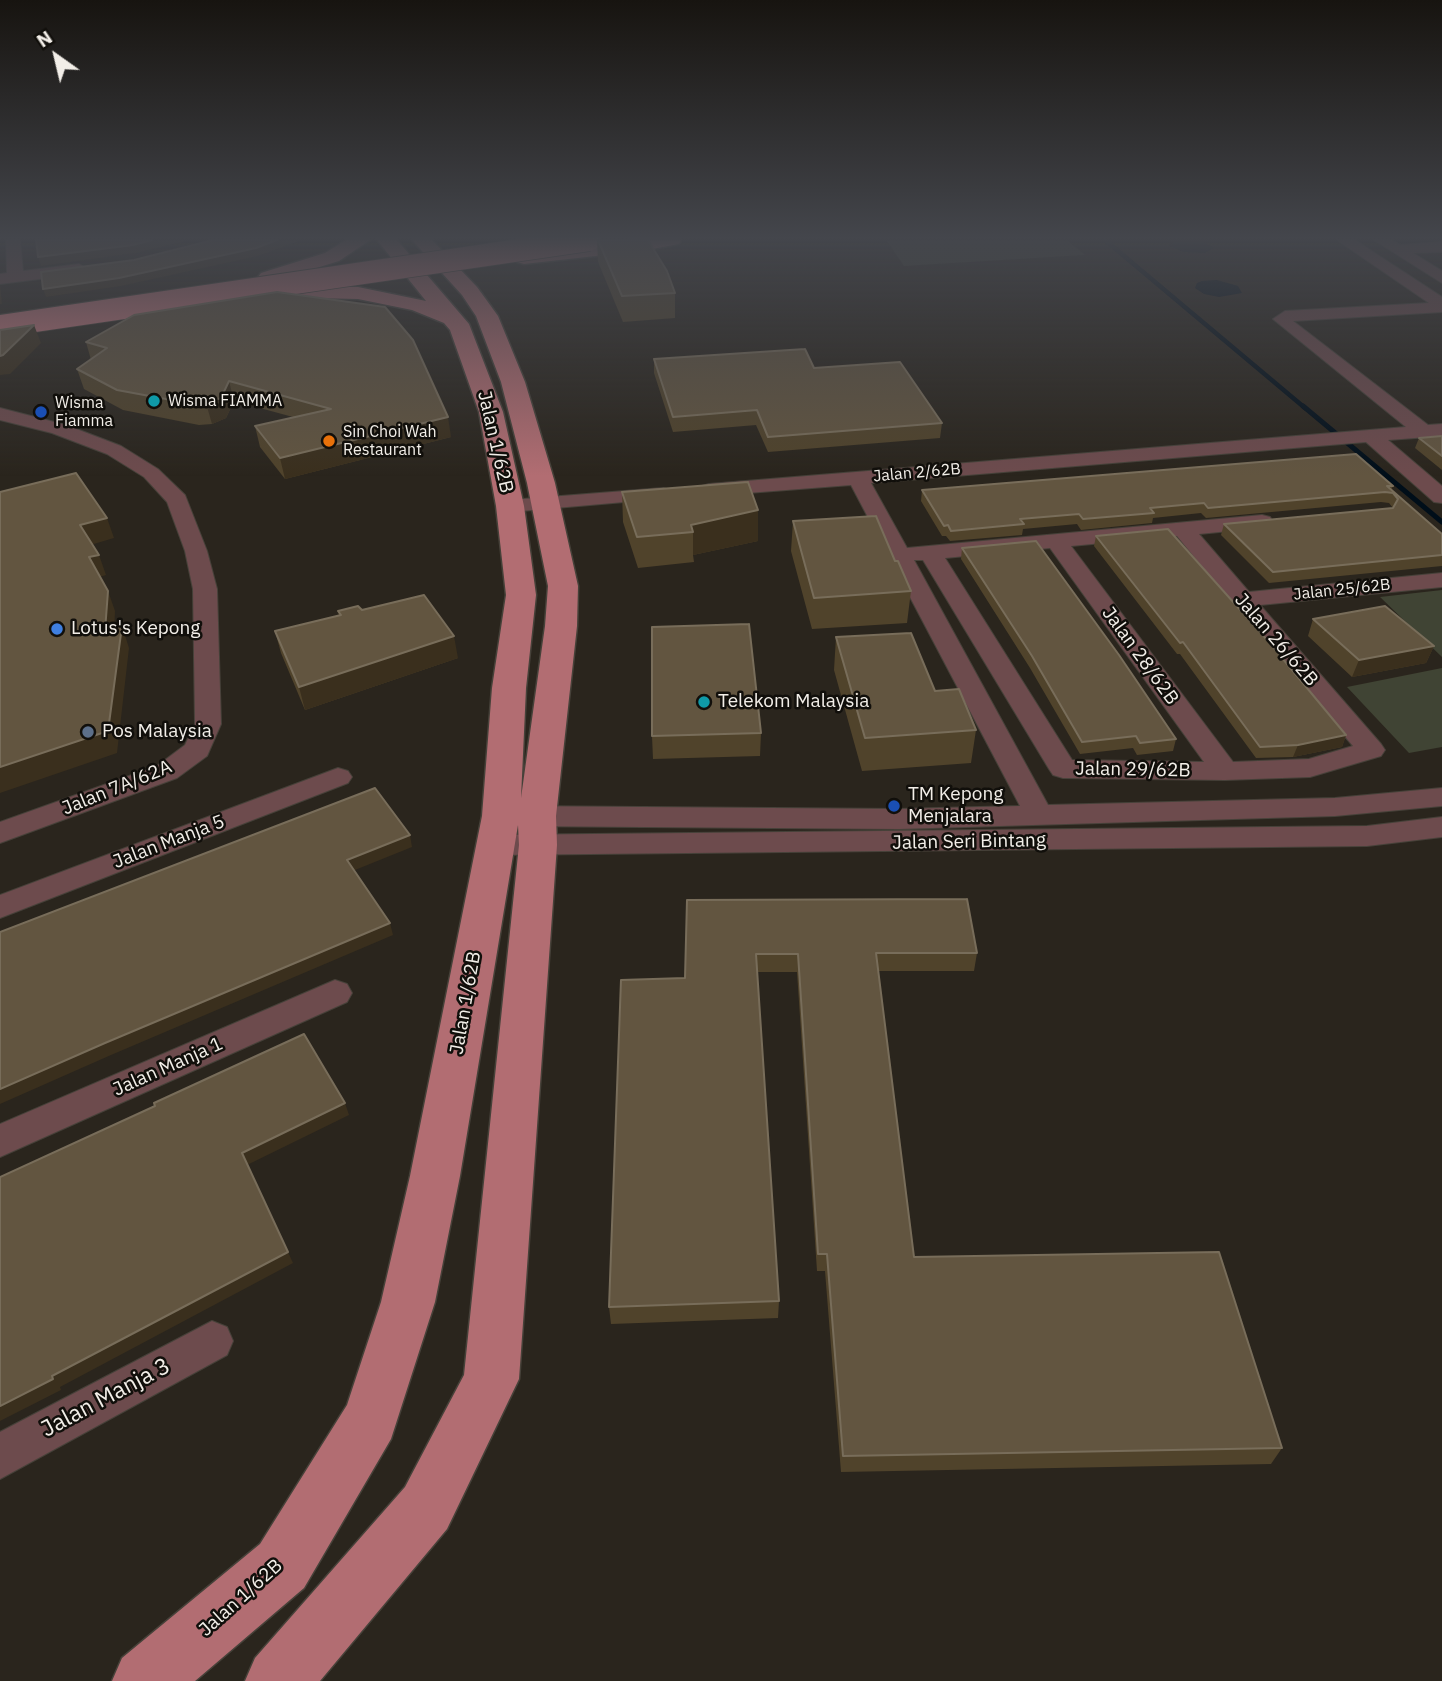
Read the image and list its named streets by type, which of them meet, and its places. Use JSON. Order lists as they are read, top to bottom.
{
  "streets": {
    "main road": ["Jalan 1/62B"],
    "street": [
      "Jalan 2/62B",
      "Jalan 25/62B",
      "Jalan 26/62B",
      "Jalan 28/62B",
      "Jalan 29/62B",
      "Jalan 7A/62A",
      "Jalan Manja 5",
      "Jalan Seri Bintang",
      "Jalan Manja 1",
      "Jalan Manja 3"
    ]
  },
  "crossings": [
    ["Jalan 1/62B", "Jalan 2/62B"],
    ["Jalan 1/62B", "Jalan Seri Bintang"],
    ["Jalan 25/62B", "Jalan 26/62B"],
    ["Jalan 26/62B", "Jalan 29/62B"],
    ["Jalan 28/62B", "Jalan 29/62B"]
  ],
  "places": [
    "Wisma FIAMMA",
    "Wisma Fiamma",
    "Sin Choi Wah Restaurant",
    "Lotus's Kepong",
    "Telekom Malaysia",
    "Pos Malaysia",
    "TM Kepong Menjalara"
  ],
  "north": "top left"
}
